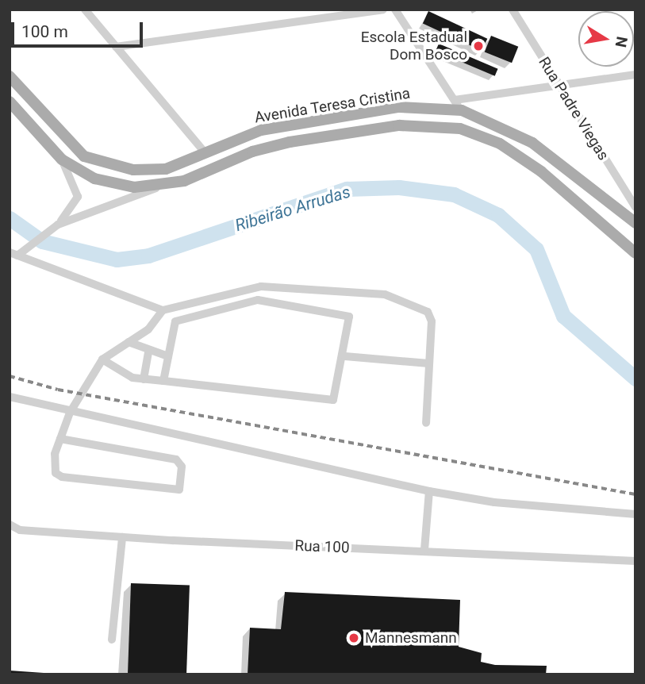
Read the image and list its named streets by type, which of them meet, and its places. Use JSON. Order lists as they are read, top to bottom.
{
  "streets": {
    "main road": ["Avenida Teresa Cristina"],
    "street": ["Rua Padre Viegas", "Rua 100"]
  },
  "water": ["Ribeirão Arrudas"],
  "places": ["Escola Estadual Dom Bosco", "Mannesmann"],
  "scale_bar": "100 m",
  "north": "right"
}
